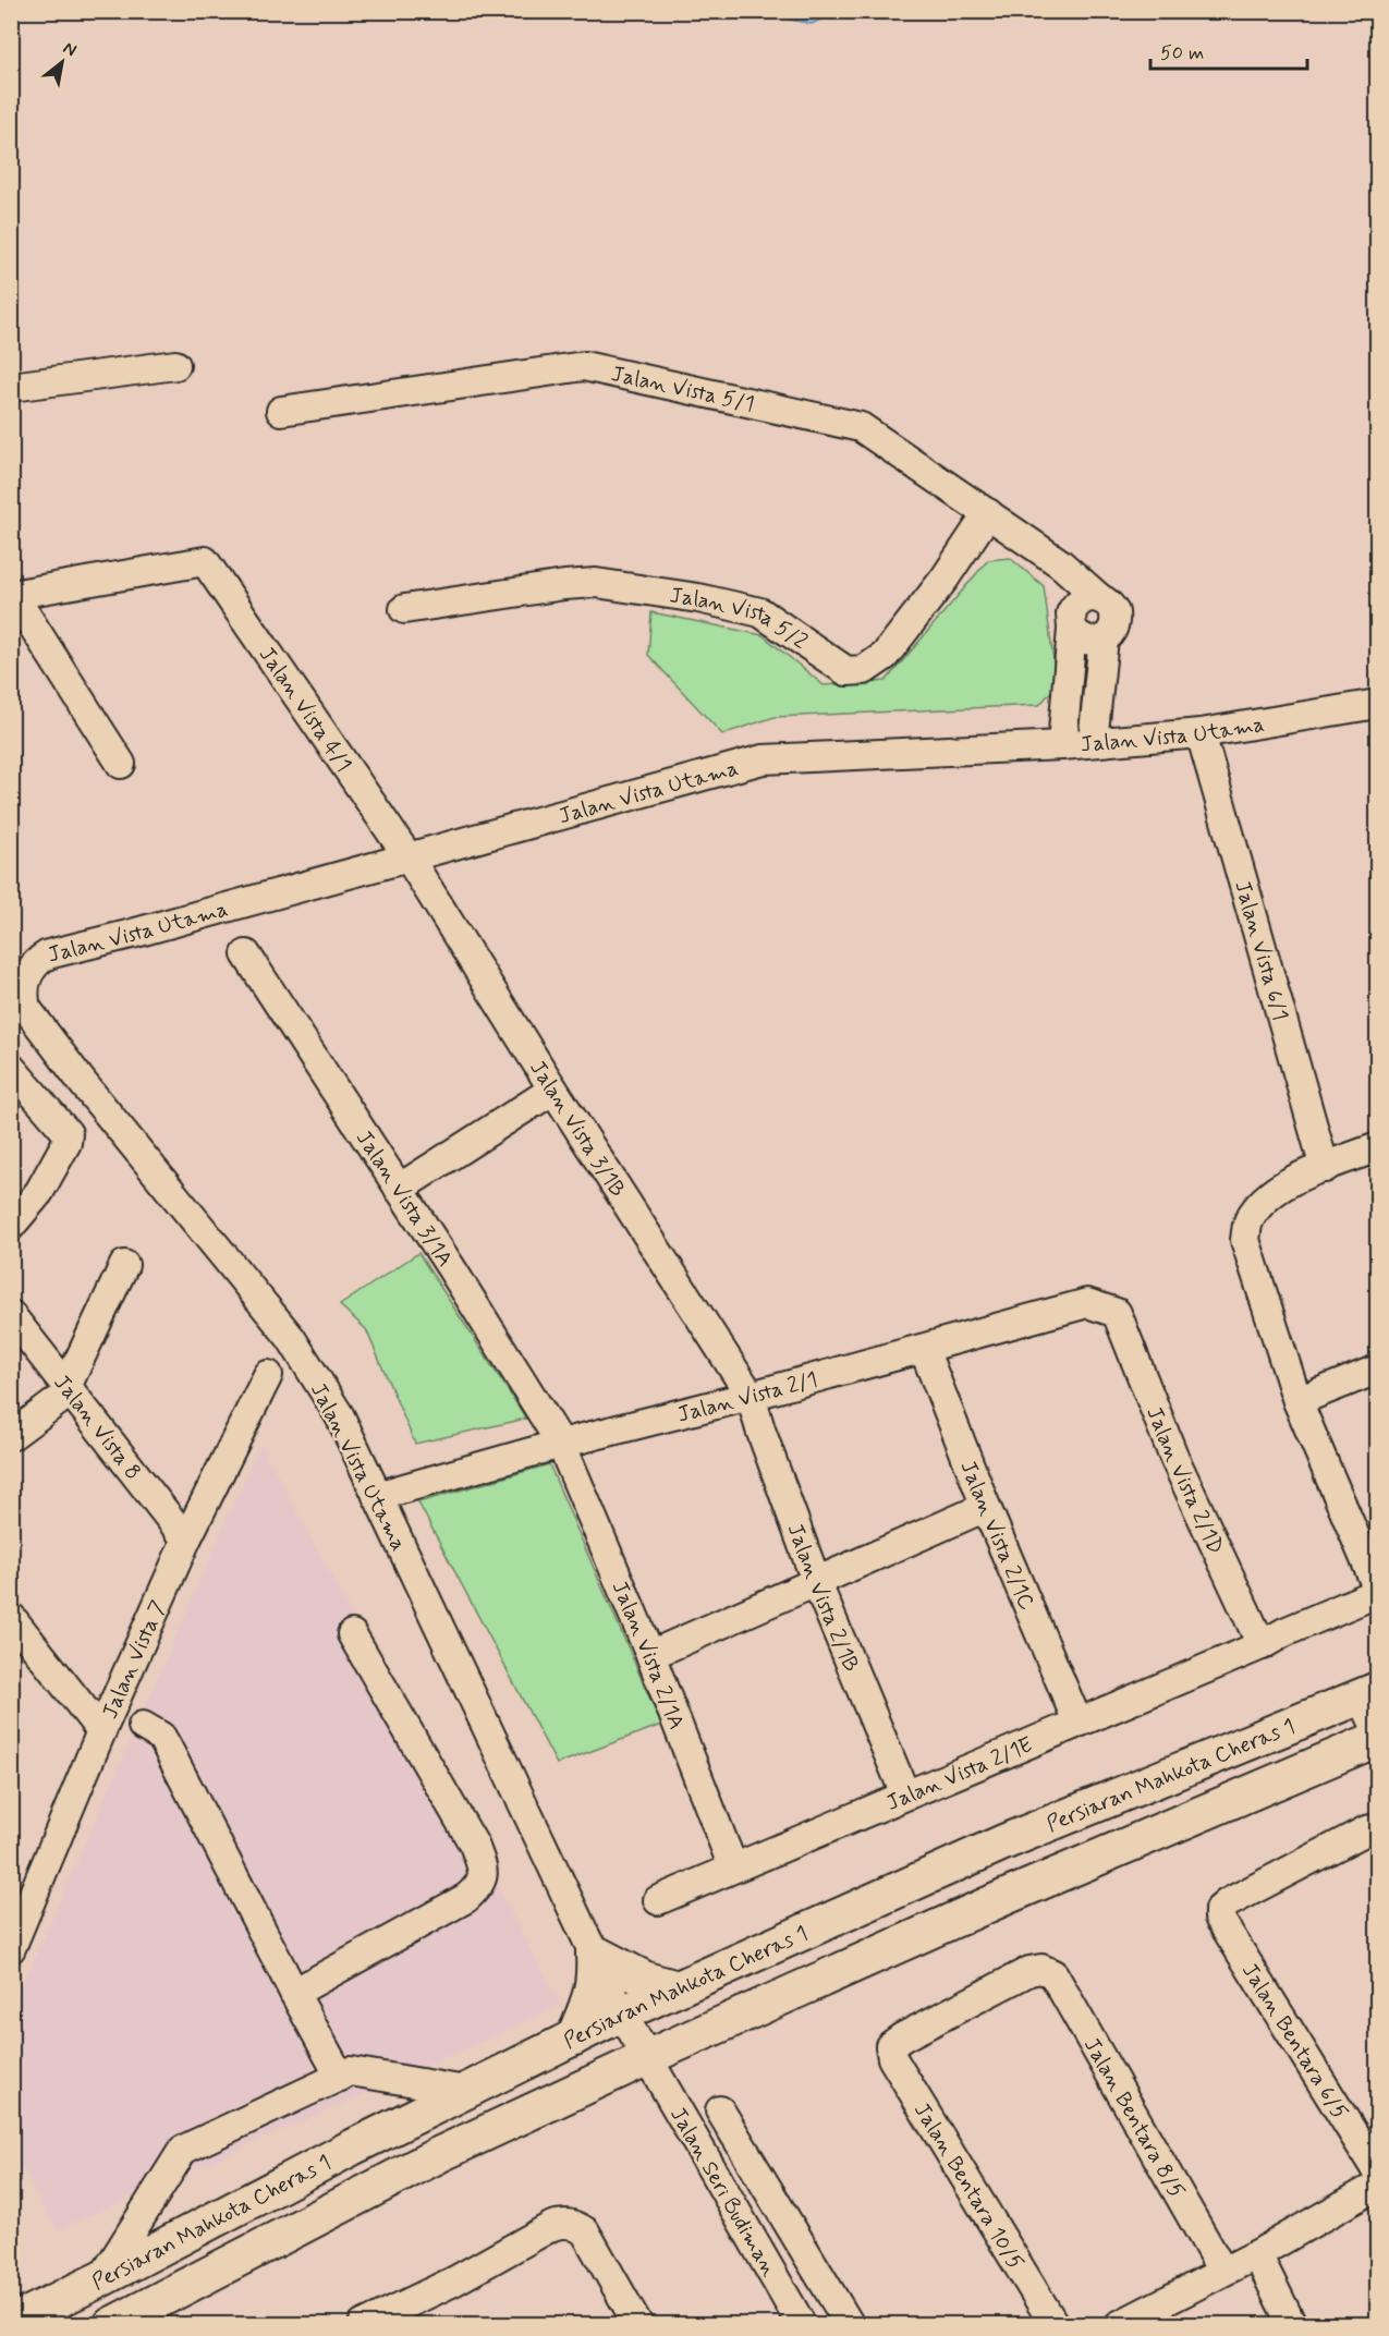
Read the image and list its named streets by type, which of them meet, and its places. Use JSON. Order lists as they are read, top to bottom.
{
  "streets": {
    "main road": ["Persiaran Mahkota Cheras 1"],
    "street": [
      "Jalan Vista 5/1",
      "Jalan Vista 5/2",
      "Jalan Vista 4/1",
      "Jalan Vista Utama",
      "Jalan Vista 6/1",
      "Jalan Vista 3/1B",
      "Jalan Vista 3/1A",
      "Jalan Vista 2/1",
      "Jalan Vista 8",
      "Jalan Vista 2/1D",
      "Jalan Vista 2/1C",
      "Jalan Vista 2/1B",
      "Jalan Vista 2/1A",
      "Jalan Vista 7",
      "Jalan Vista 2/1E",
      "Jalan Bentara 6/5",
      "Jalan Bentara 8/5",
      "Jalan Bentara 10/5",
      "Jalan Seri Budiman"
    ]
  },
  "crossings": [
    ["Jalan Vista 5/1", "Jalan Vista 5/2"],
    ["Jalan Vista 4/1", "Jalan Vista Utama"],
    ["Jalan Vista 4/1", "Jalan Vista 3/1B"],
    ["Jalan Vista Utama", "Jalan Vista 6/1"],
    ["Jalan Vista Utama", "Jalan Vista 3/1B"],
    ["Jalan Vista Utama", "Jalan Vista 2/1"],
    ["Jalan Vista Utama", "Persiaran Mahkota Cheras 1"],
    ["Jalan Vista Utama", "Jalan Seri Budiman"],
    ["Jalan Vista 3/1B", "Jalan Vista 2/1"],
    ["Jalan Vista 3/1B", "Jalan Vista 2/1B"],
    ["Jalan Vista 3/1A", "Jalan Vista 2/1"],
    ["Jalan Vista 3/1A", "Jalan Vista 2/1A"],
    ["Jalan Vista 2/1", "Jalan Vista 2/1D"],
    ["Jalan Vista 2/1", "Jalan Vista 2/1C"],
    ["Jalan Vista 2/1", "Jalan Vista 2/1B"],
    ["Jalan Vista 2/1", "Jalan Vista 2/1A"],
    ["Jalan Vista 8", "Jalan Vista 7"],
    ["Jalan Vista 2/1D", "Jalan Vista 2/1E"],
    ["Jalan Vista 2/1C", "Jalan Vista 2/1E"],
    ["Jalan Vista 2/1B", "Jalan Vista 2/1E"],
    ["Jalan Vista 2/1A", "Jalan Vista 2/1E"],
    ["Persiaran Mahkota Cheras 1", "Jalan Seri Budiman"],
    ["Jalan Bentara 8/5", "Jalan Bentara 10/5"]
  ],
  "scale_bar": "50 m",
  "north": "top right"
}
